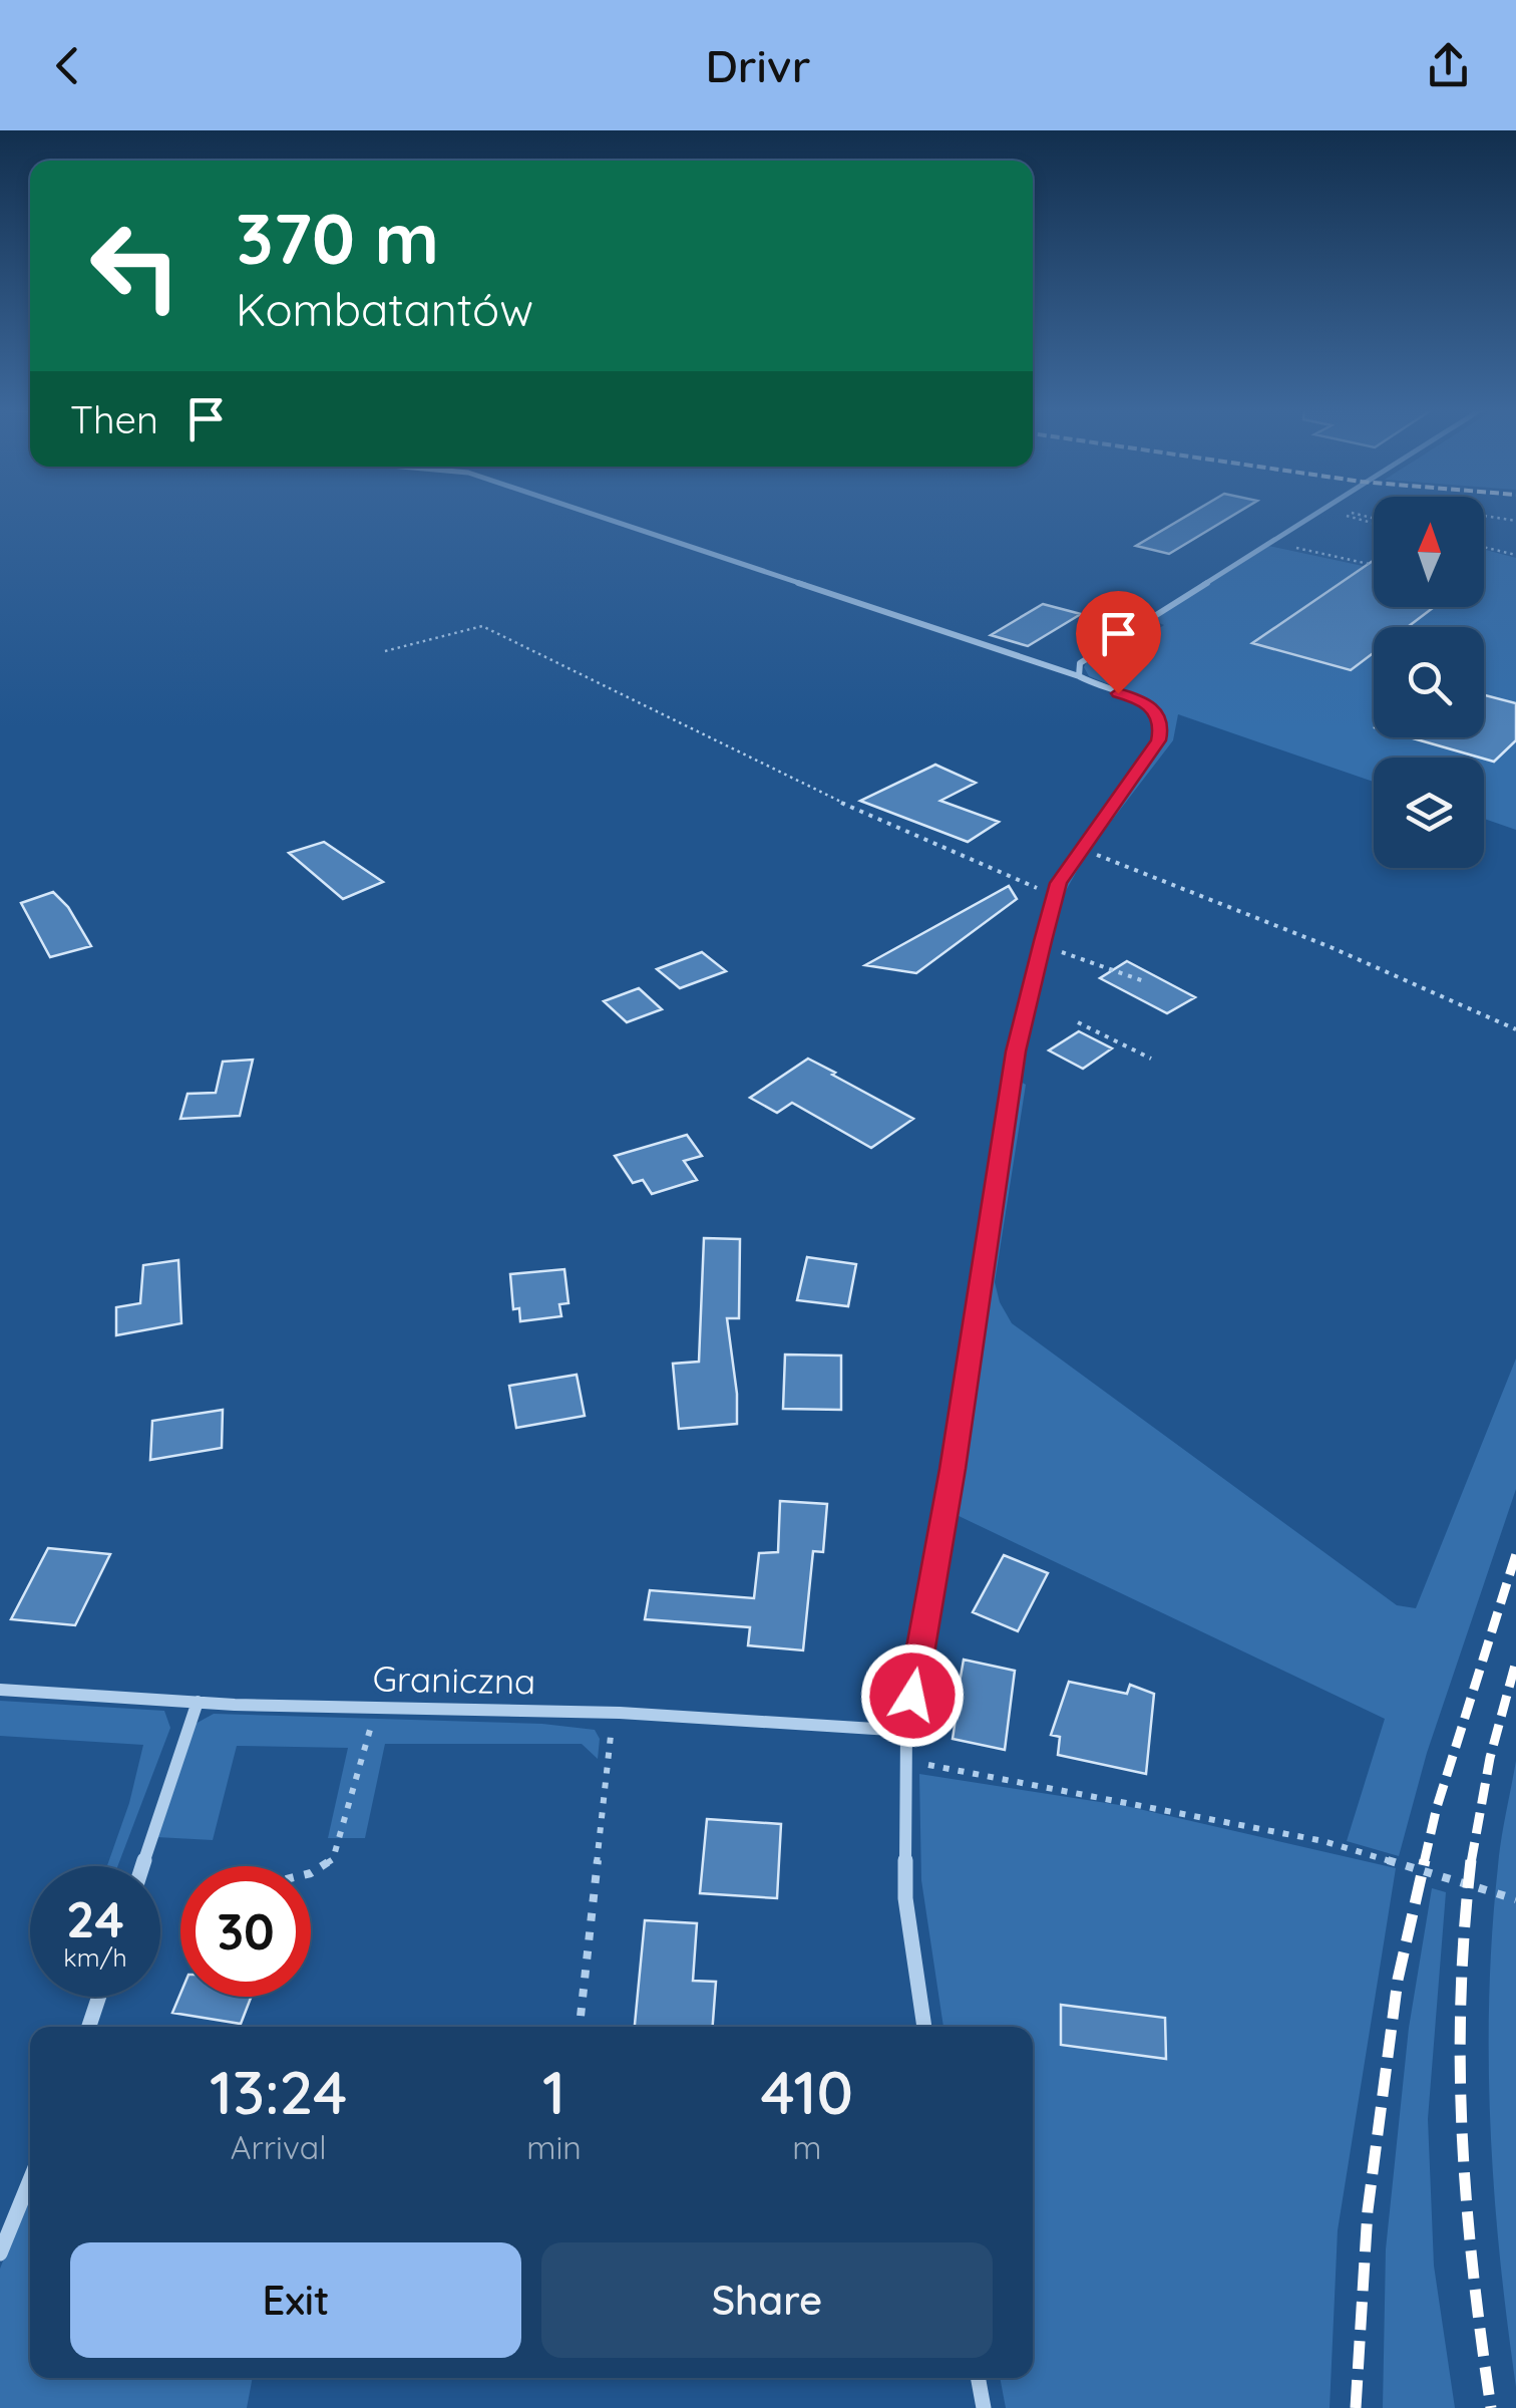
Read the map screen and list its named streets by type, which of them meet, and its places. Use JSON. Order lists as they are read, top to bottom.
{
  "streets": {
    "street": ["Graniczna"]
  },
  "north": "top",
  "page": {
    "header": "Drivr",
    "turn": ["370 m", "Kombatantów"],
    "then": "Then",
    "speed": "24 km/h",
    "limit": "30",
    "eta": [
      "13:24",
      "Arrival",
      "1",
      "min",
      "410",
      "m"
    ],
    "buttons": ["Exit", "Share"]
  }
}
